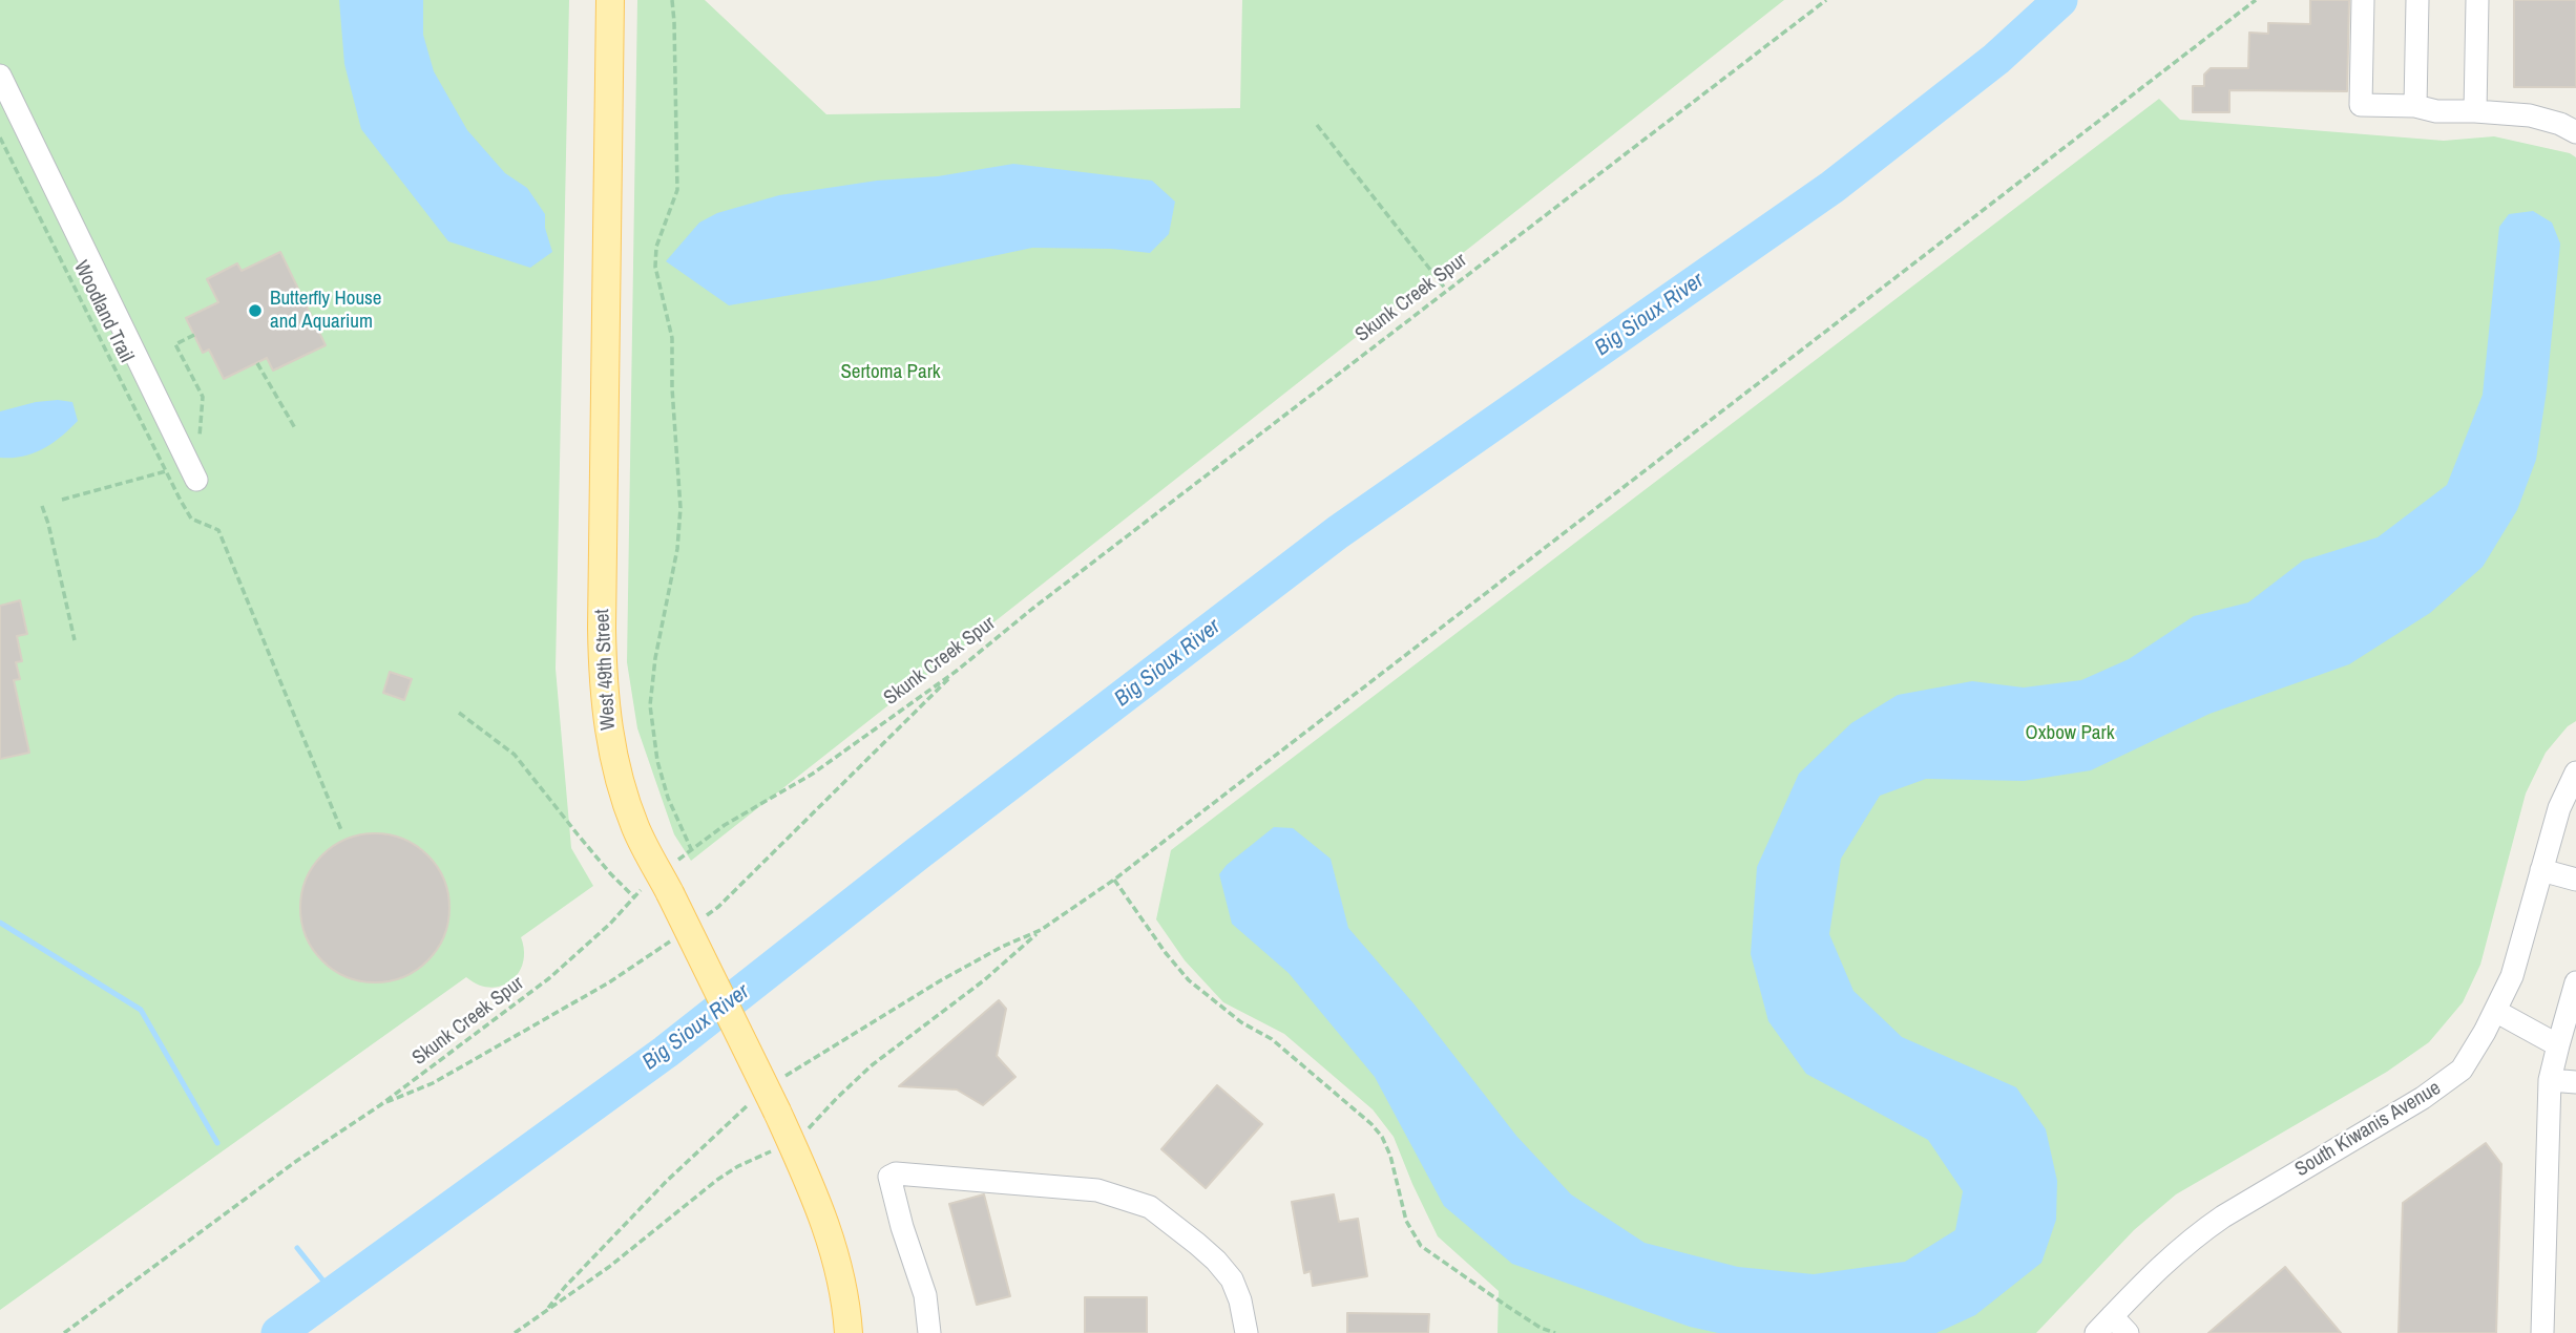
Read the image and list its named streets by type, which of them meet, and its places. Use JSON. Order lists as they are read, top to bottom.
{
  "streets": {
    "main road": ["West 49th Street"],
    "street": ["South Kiwanis Avenue"],
    "path": ["Skunk Creek Spur", "Woodland Trail"]
  },
  "crossings": [
    ["Skunk Creek Spur", "West 49th Street"]
  ],
  "water": ["Big Sioux River"],
  "parks": ["Sertoma Park", "Oxbow Park"],
  "places": ["Butterfly House and Aquarium"]
}
